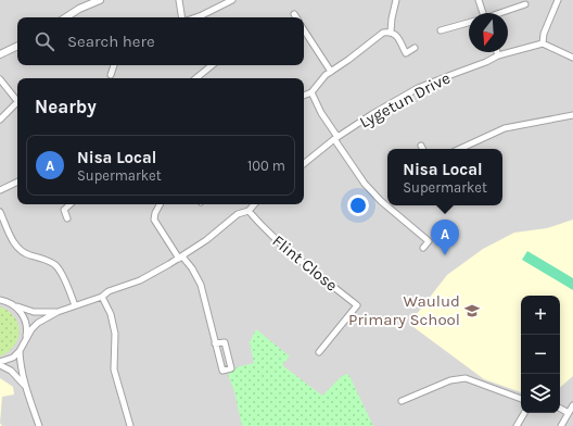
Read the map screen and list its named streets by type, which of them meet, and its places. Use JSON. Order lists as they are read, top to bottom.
{
  "streets": {
    "street": ["Lygetun Drive", "Flint Close"]
  },
  "places": {
    "school or university": ["Waulud Primary School"]
  },
  "north": "bottom",
  "page": {
    "search": "Search here",
    "heading": "Nearby",
    "list": [
      {
        "mark": "A",
        "name": "Nisa Local",
        "note": "Supermarket",
        "value": "100 m"
      }
    ],
    "popup": ["Nisa Local", "Supermarket"],
    "pins": "A",
    "map_buttons": ["+", "−"]
  }
}
